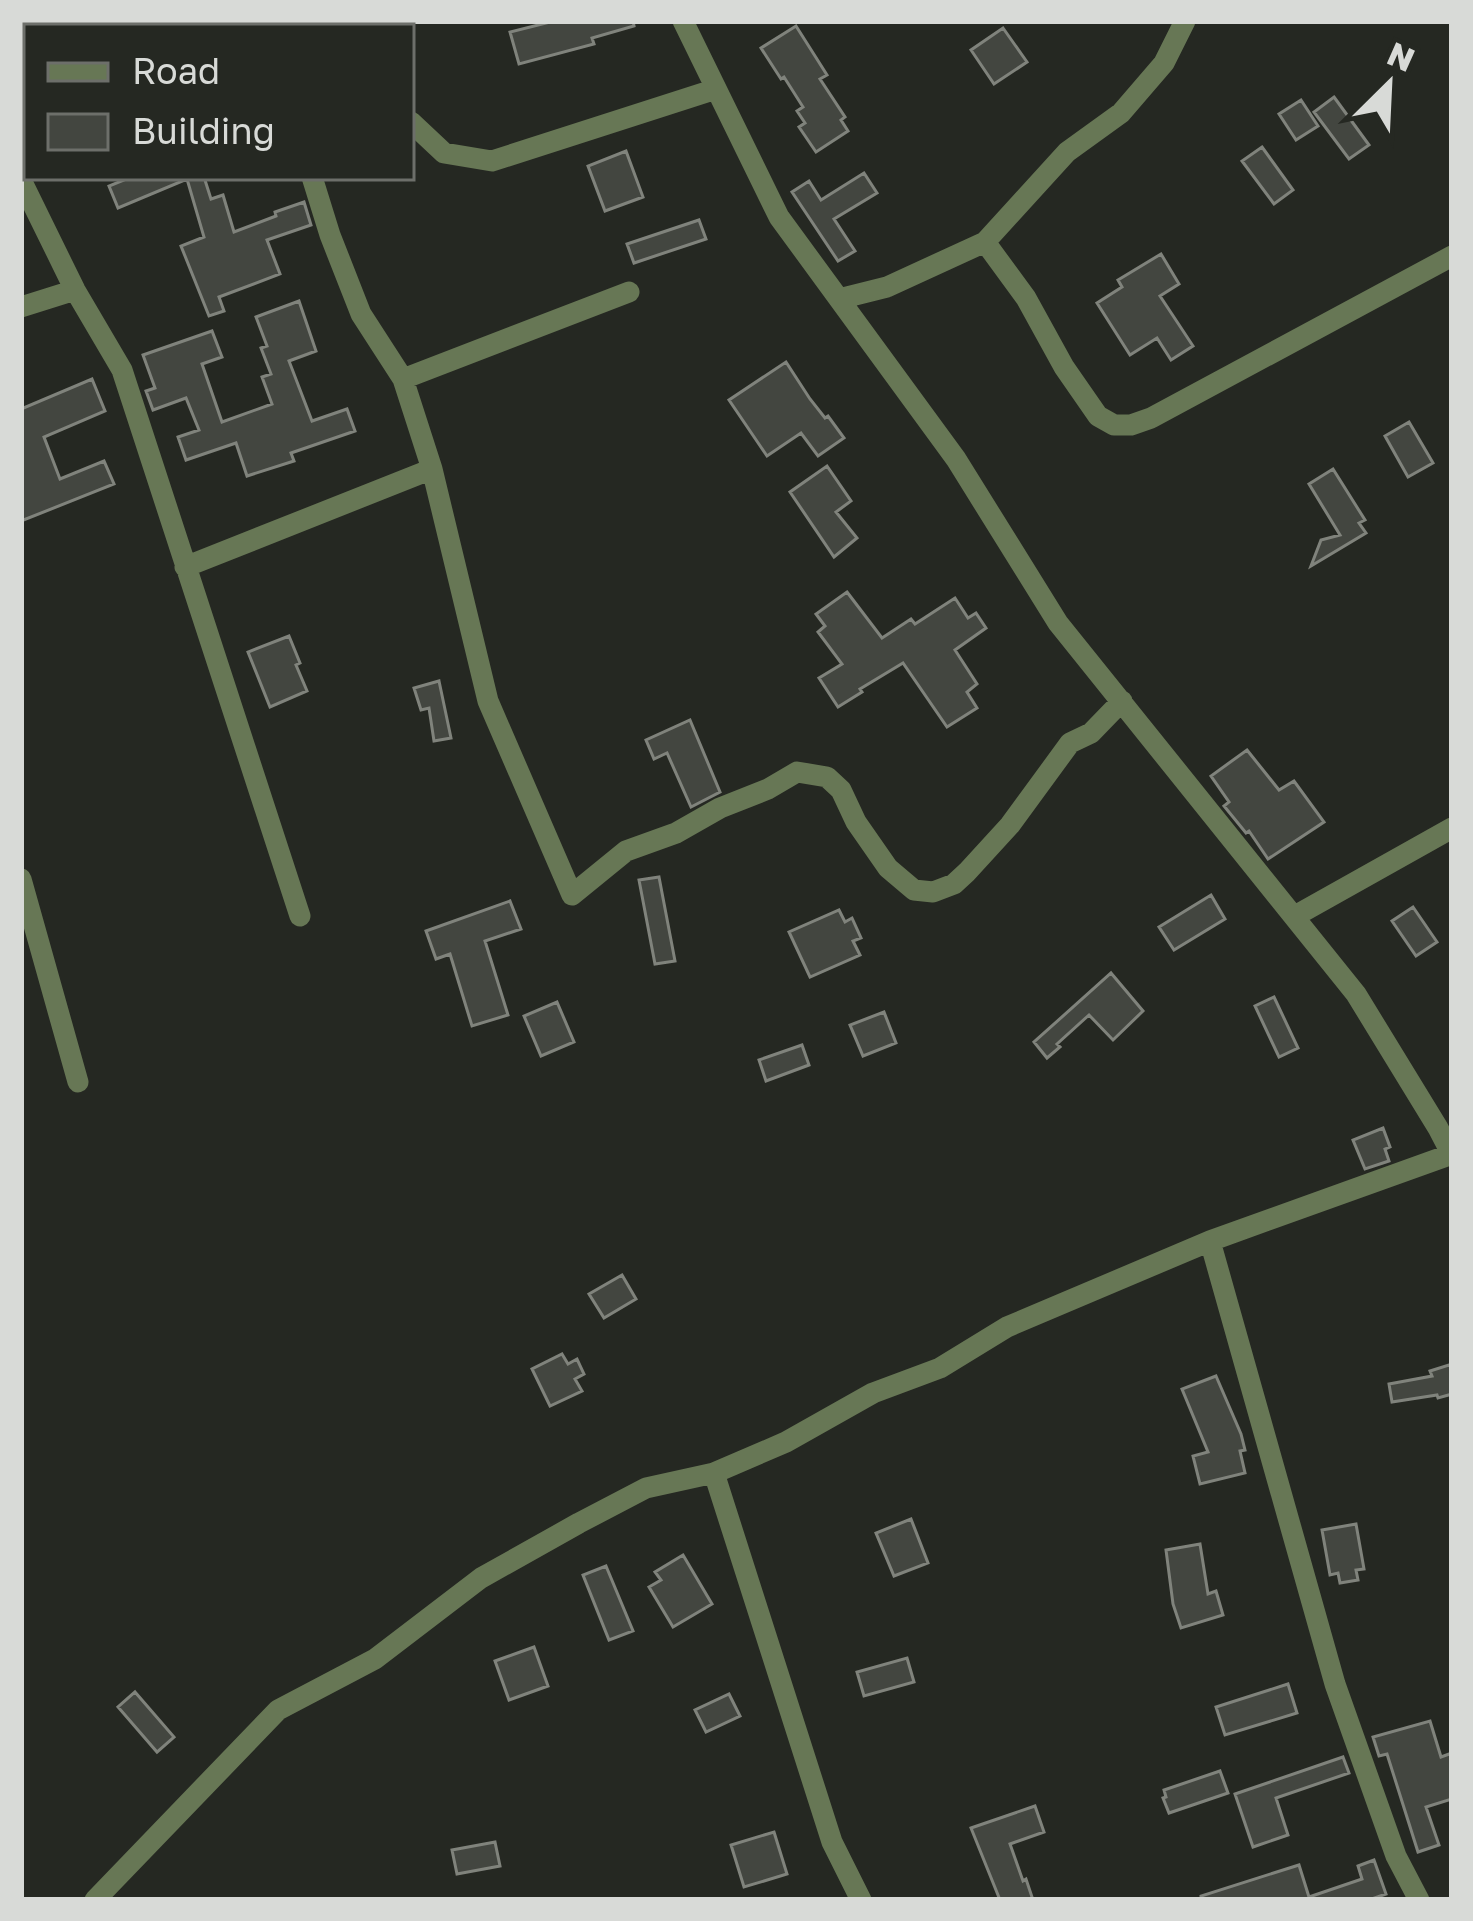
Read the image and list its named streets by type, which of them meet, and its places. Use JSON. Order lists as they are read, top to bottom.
{
  "legend": ["Road", "Building"],
  "north": "top right"
}
